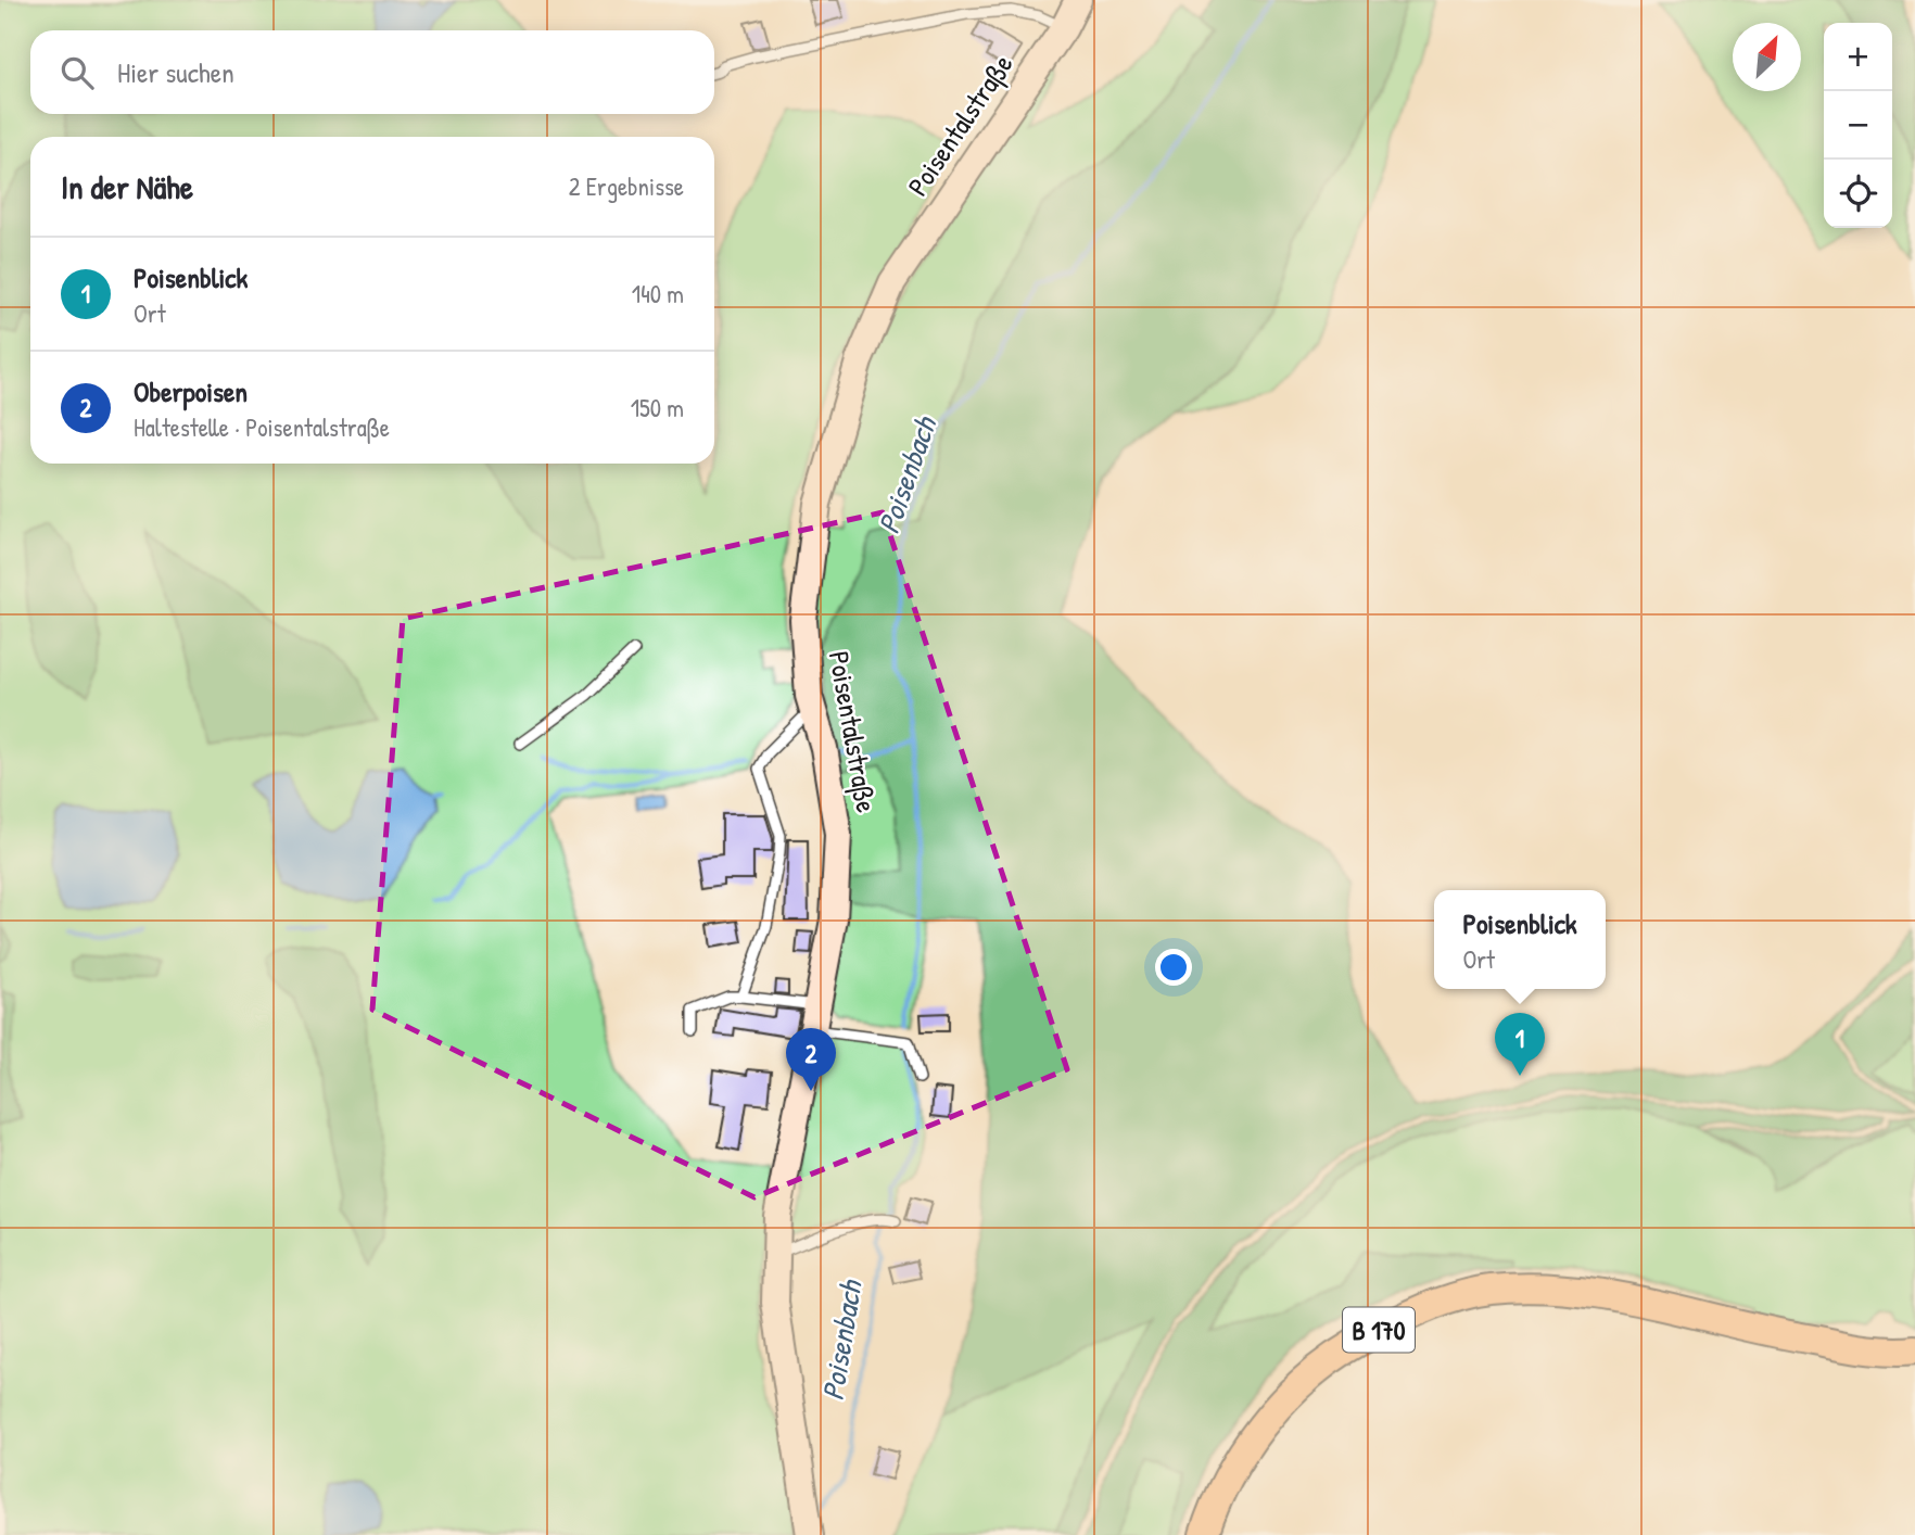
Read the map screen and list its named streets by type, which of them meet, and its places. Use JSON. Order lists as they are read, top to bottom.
{
  "streets": {
    "main road": ["Poisentalstraße", "B 170"]
  },
  "water": ["Poisenbach"],
  "north": "top right",
  "page": {
    "map_buttons": ["+", "−"],
    "search": "Hier suchen",
    "heading": ["In der Nähe", "2 Ergebnisse"],
    "list": [
      {
        "mark": "1",
        "name": "Poisenblick",
        "note": "Ort",
        "value": "140 m"
      },
      {
        "mark": "2",
        "name": "Oberpoisen",
        "note": "Haltestelle · Poisentalstraße",
        "value": "150 m"
      }
    ],
    "popup": ["Poisenblick", "Ort"],
    "pins": ["1", "2"]
  }
}
